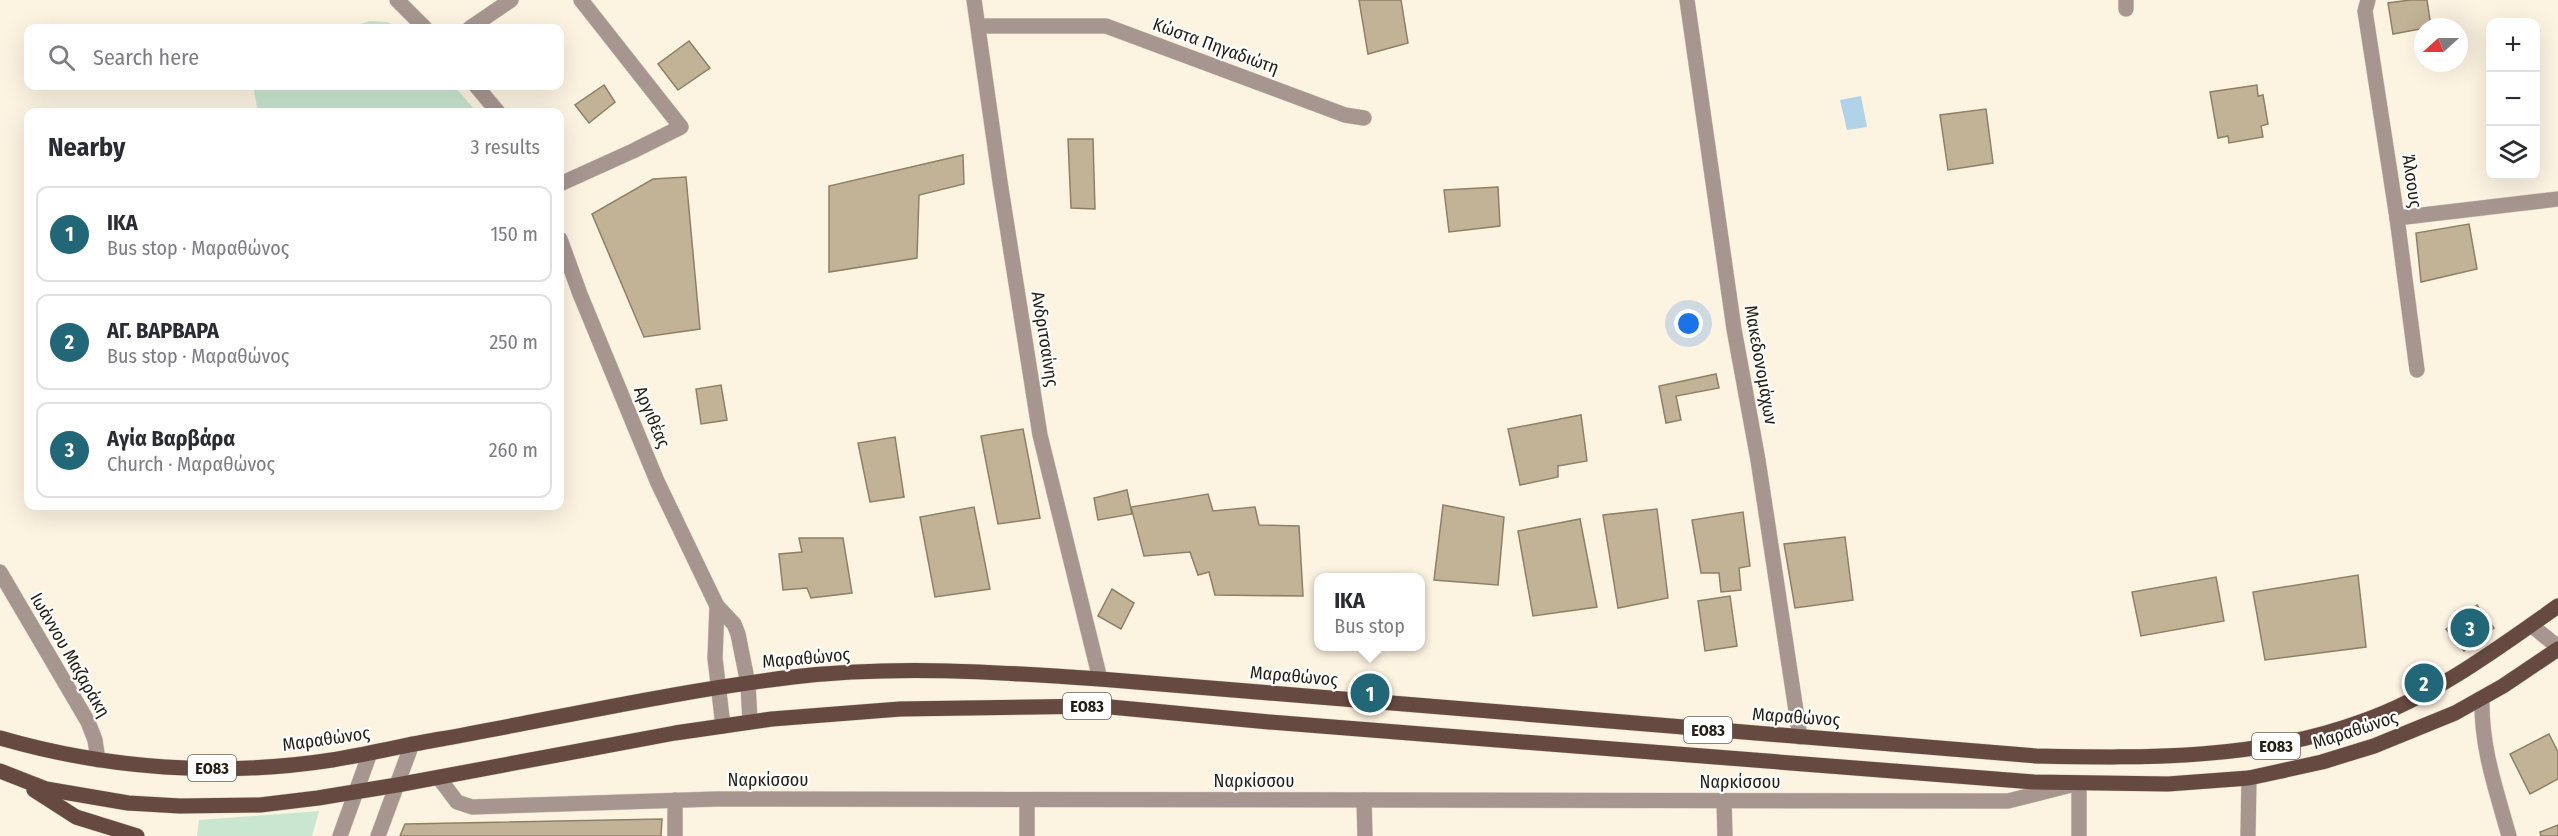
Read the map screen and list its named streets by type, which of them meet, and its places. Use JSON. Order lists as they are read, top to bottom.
{
  "streets": {
    "main road": ["Μαραθώνος", "ΕΟ83"],
    "street": [
      "Κώστα Πηγαδιώτη",
      "Άλσους",
      "Ανδριτσαίνης",
      "Μακεδονομάχων",
      "Αργιθέας",
      "Ιωάννου Μαζαράκη",
      "Ναρκίσσου"
    ]
  },
  "crossings": [
    ["Κώστα Πηγαδιώτη", "Ανδριτσαίνης"],
    ["Ανδριτσαίνης", "Μαραθώνος"],
    ["Μακεδονομάχων", "Μαραθώνος"],
    ["Ιωάννου Μαζαράκη", "Μαραθώνος"],
    ["Μαραθώνος", "Ναρκίσσου"]
  ],
  "north": "left",
  "page": {
    "map_buttons": ["+", "−"],
    "search": "Search here",
    "heading": ["Nearby", "3 results"],
    "list": [
      {
        "mark": "1",
        "name": "ΙΚΑ",
        "note": "Bus stop · Μαραθώνος",
        "value": "150 m"
      },
      {
        "mark": "2",
        "name": "ΑΓ. ΒΑΡΒΑΡΑ",
        "note": "Bus stop · Μαραθώνος",
        "value": "250 m"
      },
      {
        "mark": "3",
        "name": "Αγία Βαρβάρα",
        "note": "Church · Μαραθώνος",
        "value": "260 m"
      }
    ],
    "popup": ["ΙΚΑ", "Bus stop"],
    "pins": ["3", "2", "1"]
  }
}
